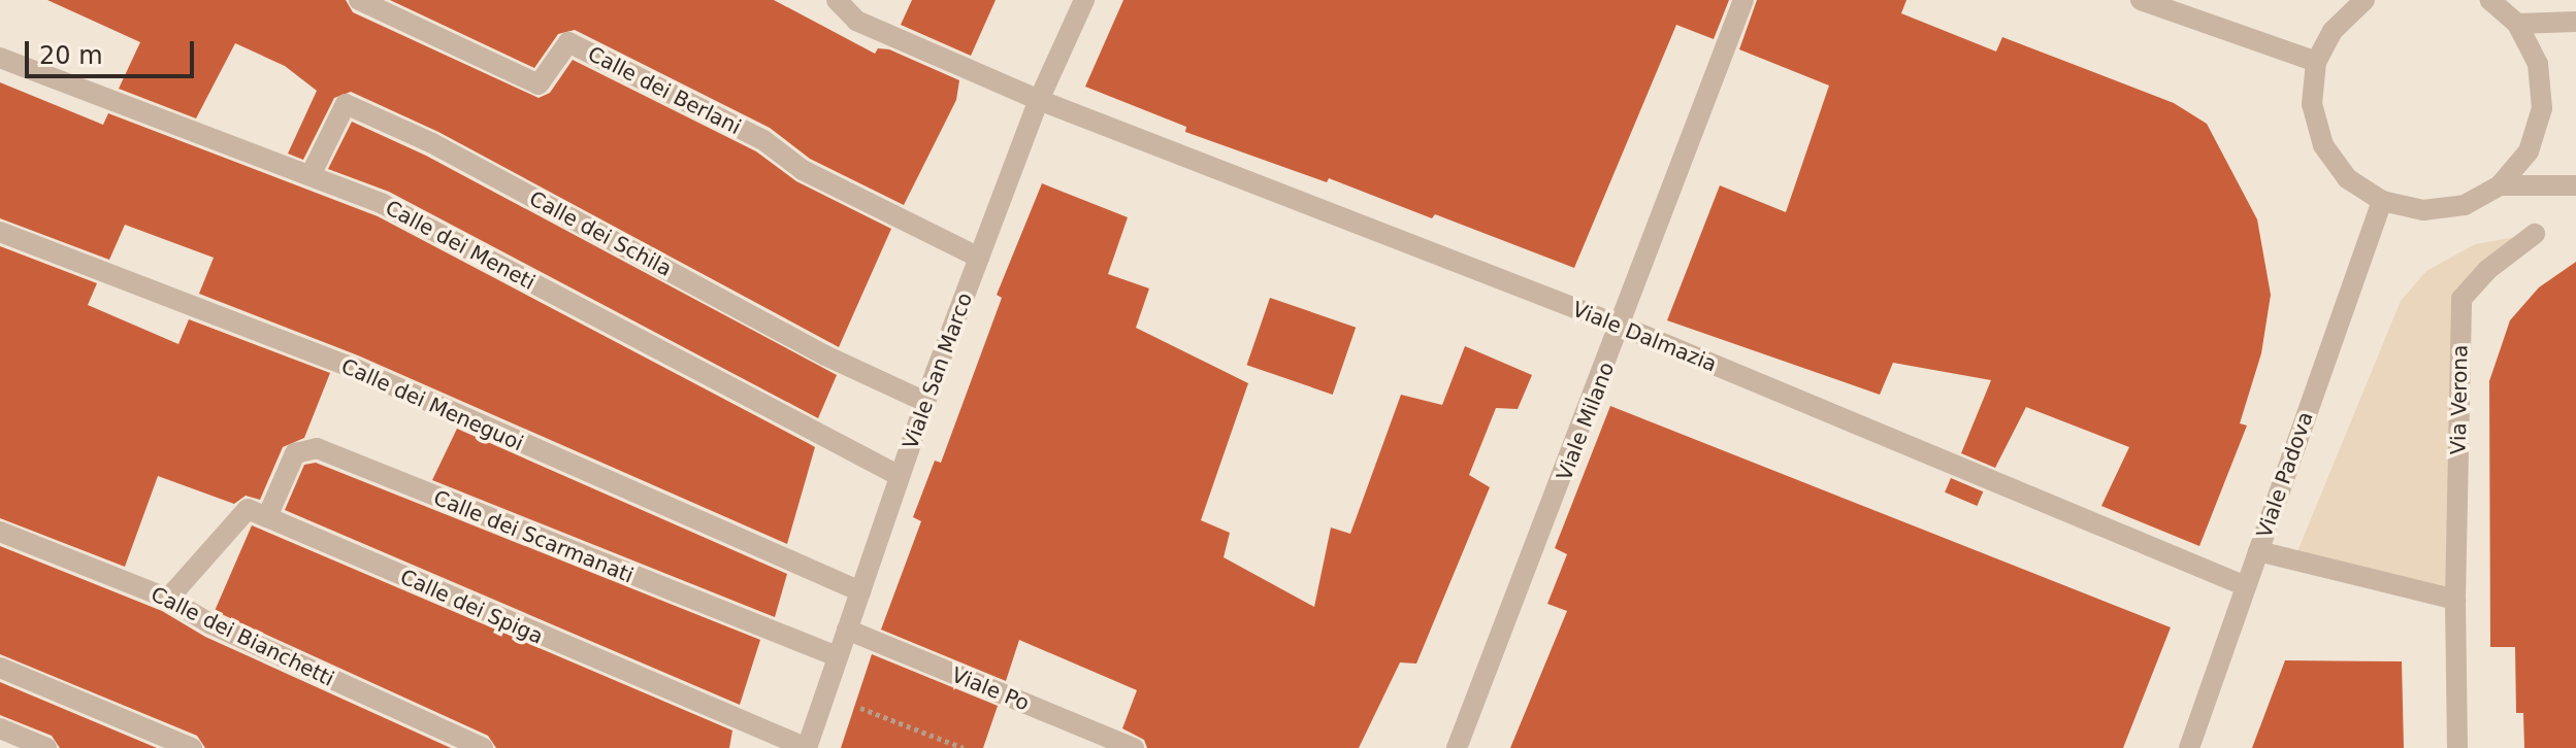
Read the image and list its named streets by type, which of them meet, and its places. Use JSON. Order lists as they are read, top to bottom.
{
  "streets": {
    "street": [
      "Calle dei Berlani",
      "Calle dei Schila",
      "Calle dei Meneti",
      "Viale Dalmazia",
      "Viale San Marco",
      "Via Verona",
      "Calle dei Meneguoi",
      "Viale Milano",
      "Viale Padova",
      "Calle dei Scarmanati",
      "Calle dei Spiga",
      "Calle dei Bianchetti",
      "Viale Po"
    ]
  },
  "crossings": [
    ["Calle dei Berlani", "Viale San Marco"],
    ["Calle dei Schila", "Calle dei Meneti"],
    ["Calle dei Schila", "Viale San Marco"],
    ["Calle dei Meneti", "Viale San Marco"],
    ["Viale Dalmazia", "Viale San Marco"],
    ["Viale Dalmazia", "Viale Milano"],
    ["Viale Dalmazia", "Viale Padova"],
    ["Viale San Marco", "Calle dei Meneguoi"],
    ["Viale San Marco", "Calle dei Scarmanati"],
    ["Viale San Marco", "Calle dei Spiga"],
    ["Viale San Marco", "Viale Po"],
    ["Calle dei Scarmanati", "Calle dei Spiga"]
  ],
  "scale_bar": "20 m"
}
